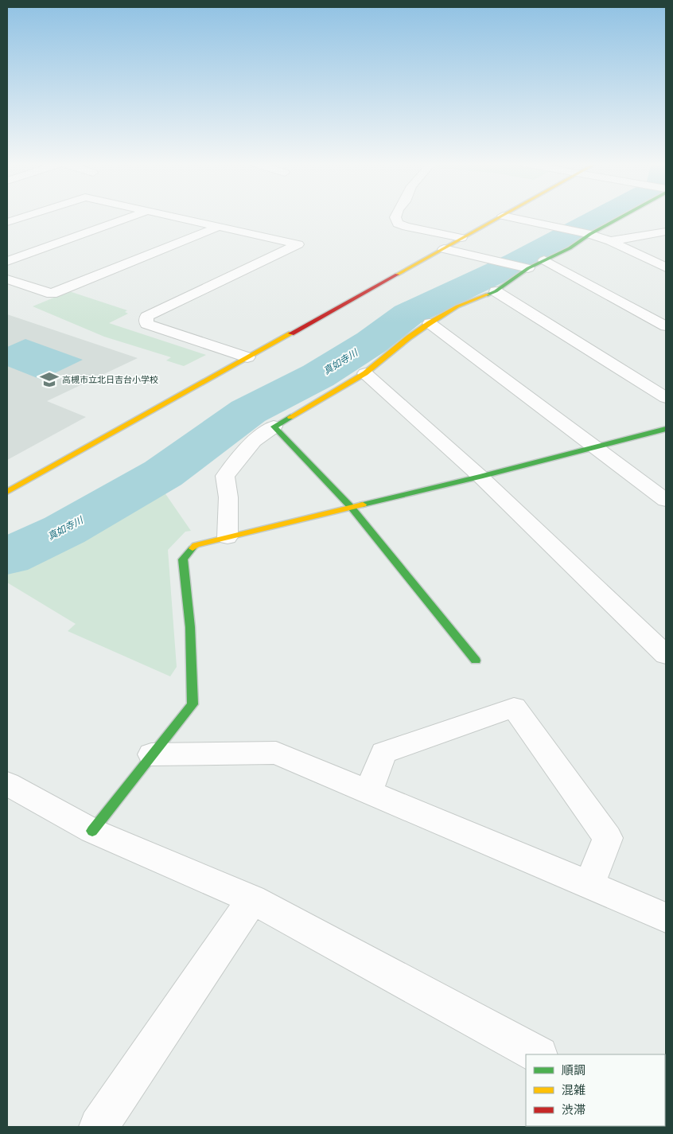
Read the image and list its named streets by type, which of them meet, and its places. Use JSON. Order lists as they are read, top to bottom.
{
  "water": ["真如寺川"],
  "places": {
    "school or university": ["高槻市立北日吉台小学校"]
  },
  "legend": ["順調", "混雑", "渋滞"]
}
